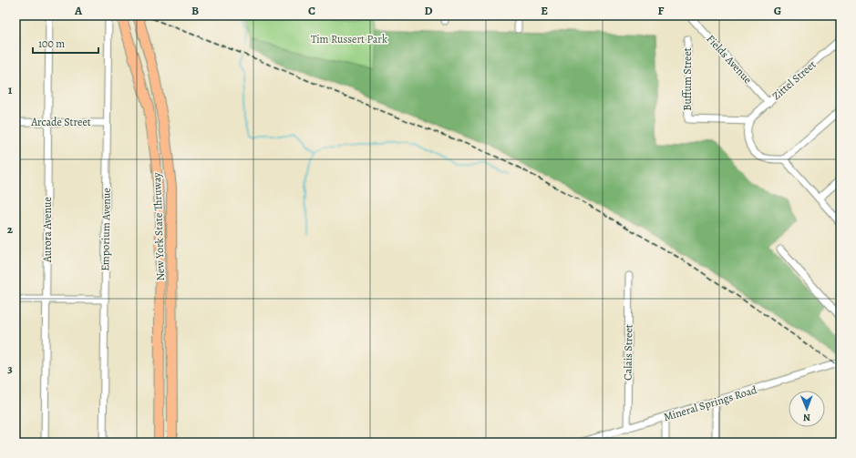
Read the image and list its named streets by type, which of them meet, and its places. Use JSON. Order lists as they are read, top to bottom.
{
  "streets": {
    "highway": ["New York State Thruway"],
    "street": [
      "Fields Avenue",
      "Buffum Street",
      "Zittel Street",
      "Arcade Street",
      "Aurora Avenue",
      "Emporium Avenue",
      "Calais Street",
      "Mineral Springs Road"
    ]
  },
  "crossings": [
    ["Fields Avenue", "Zittel Street"],
    ["Buffum Street", "Zittel Street"],
    ["Arcade Street", "Aurora Avenue"],
    ["Arcade Street", "Emporium Avenue"],
    ["Calais Street", "Mineral Springs Road"]
  ],
  "parks": ["Tim Russert Park"],
  "scale_bar": "100 m",
  "north": "bottom",
  "grid": {
    "columns": [
      "A",
      "B",
      "C",
      "D",
      "E",
      "F",
      "G"
    ],
    "rows": ["1", "2", "3"]
  }
}
